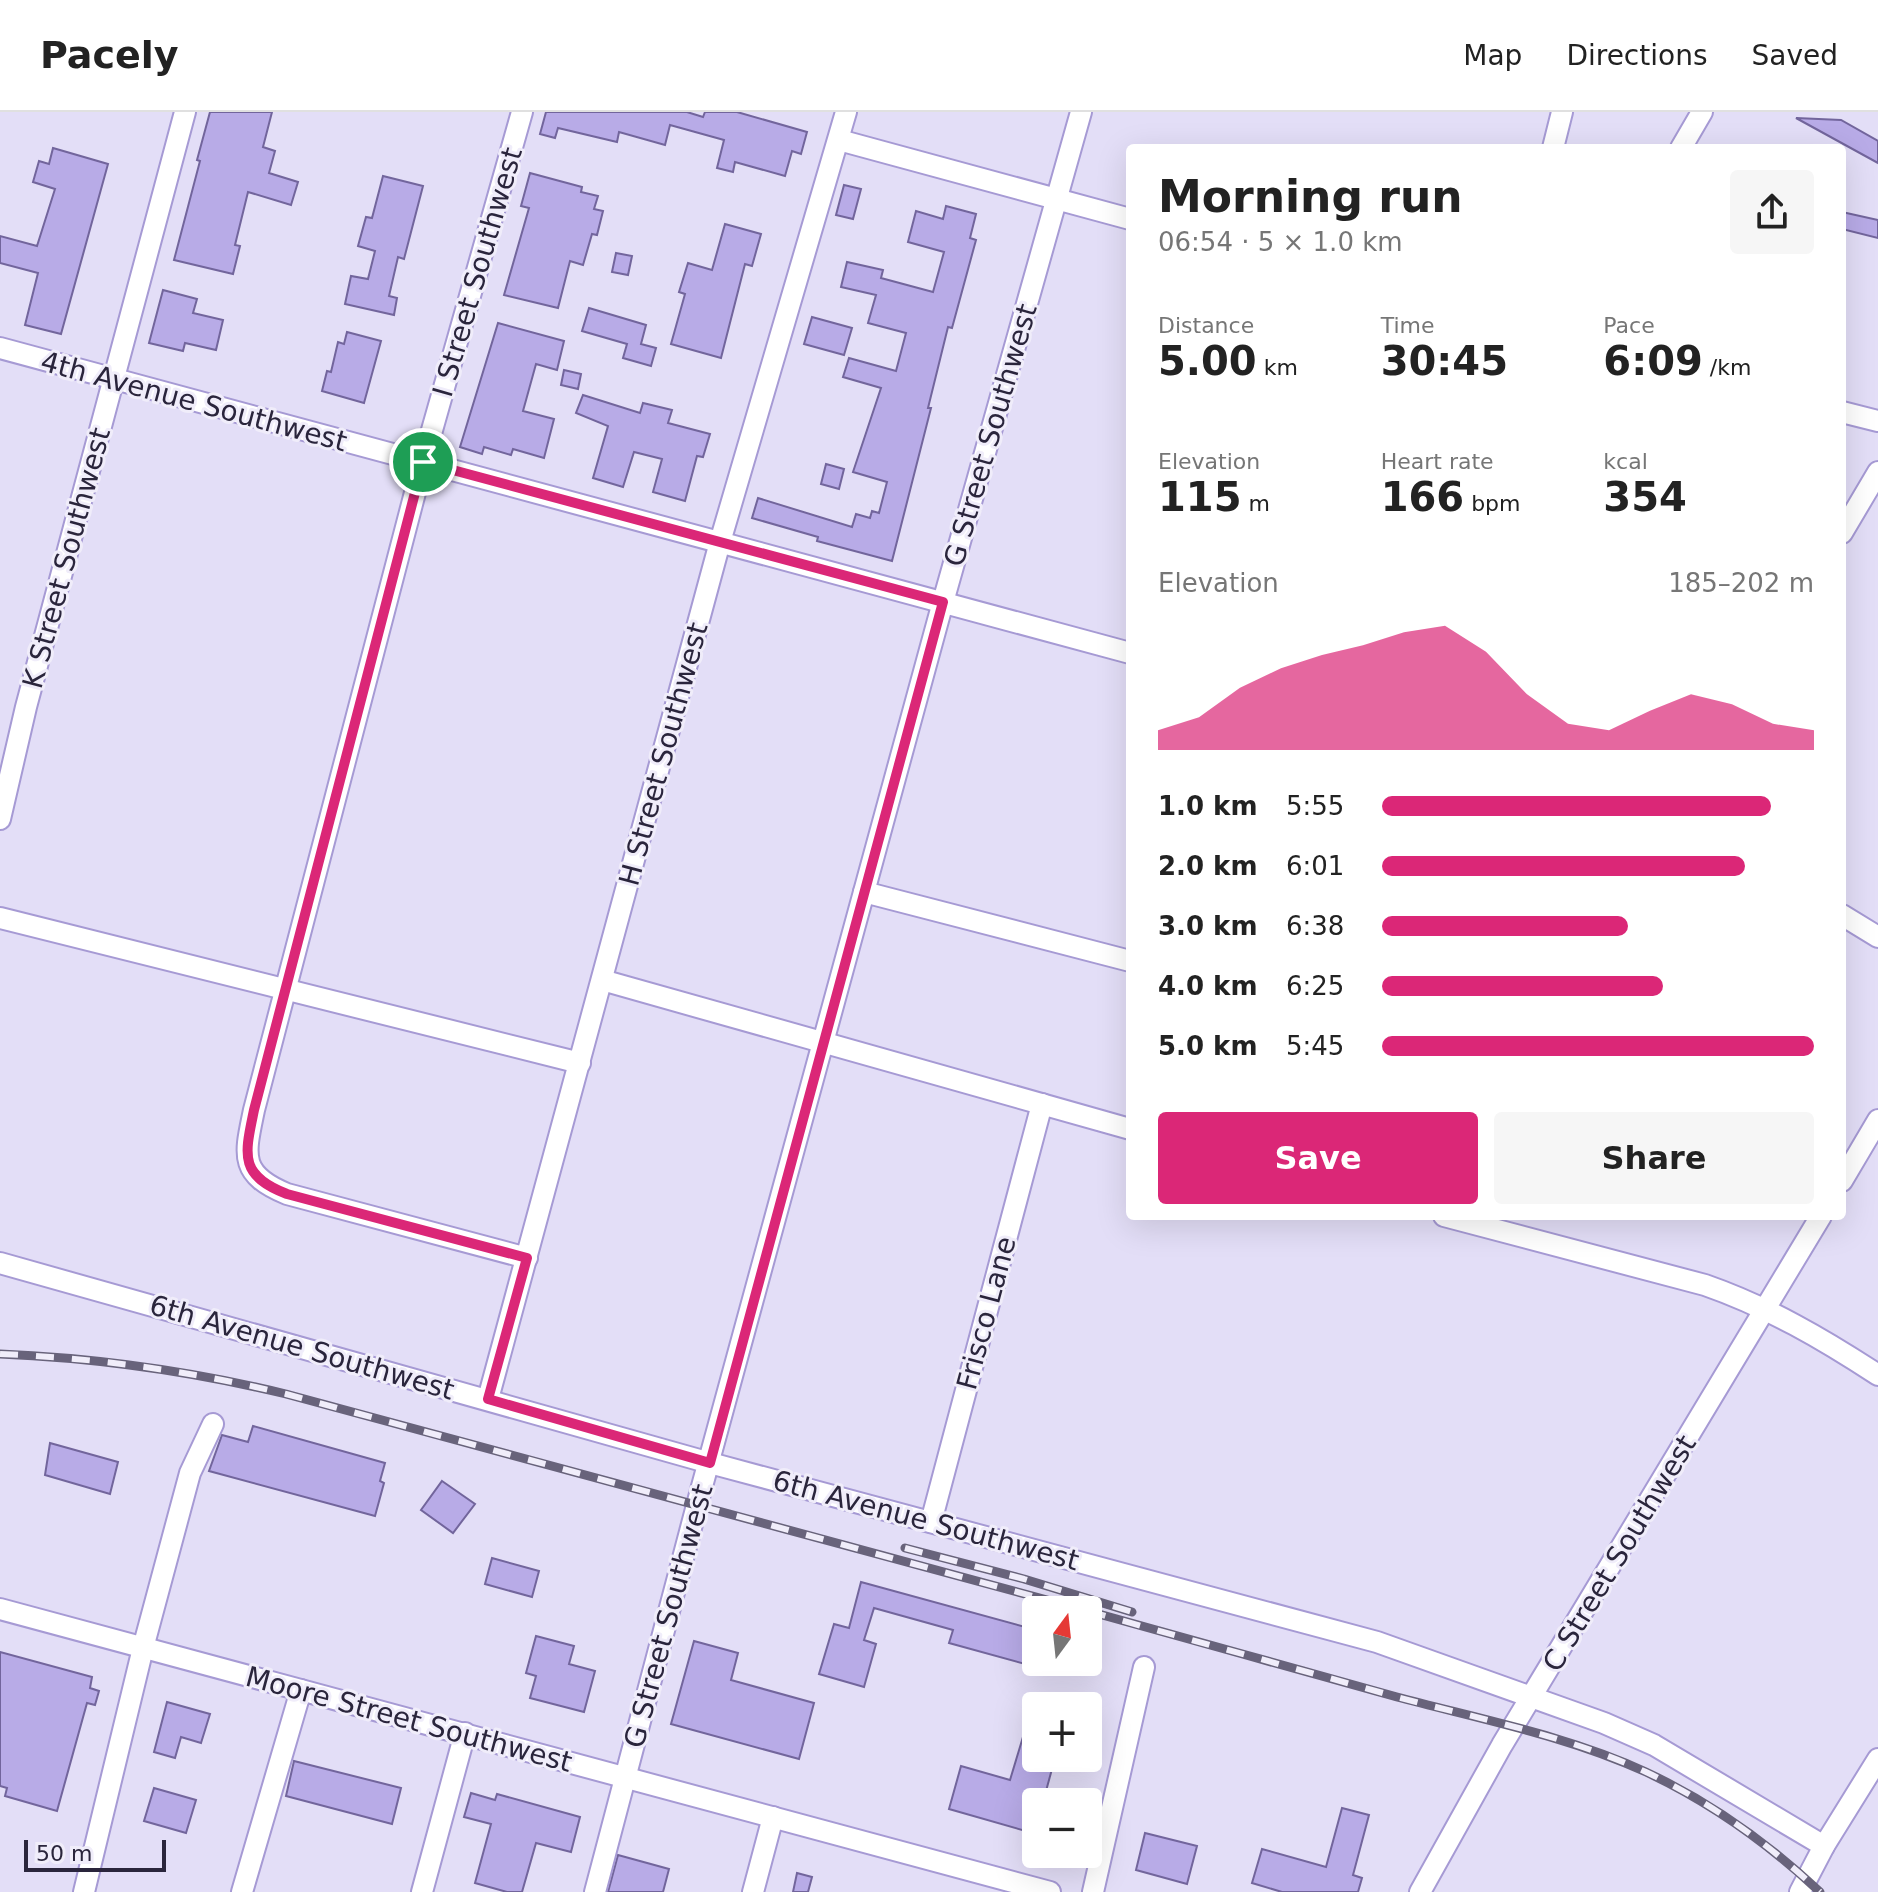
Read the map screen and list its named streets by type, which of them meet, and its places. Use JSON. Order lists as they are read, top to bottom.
{
  "streets": {
    "street": [
      "I Street Southwest",
      "4th Avenue Southwest",
      "G Street Southwest",
      "K Street Southwest",
      "H Street Southwest",
      "Frisco Lane",
      "6th Avenue Southwest",
      "C Street Southwest",
      "Moore Street Southwest"
    ]
  },
  "crossings": [
    ["I Street Southwest", "4th Avenue Southwest"],
    ["I Street Southwest", "H Street Southwest"],
    ["4th Avenue Southwest", "G Street Southwest"],
    ["4th Avenue Southwest", "K Street Southwest"],
    ["4th Avenue Southwest", "H Street Southwest"],
    ["G Street Southwest", "6th Avenue Southwest"],
    ["G Street Southwest", "Moore Street Southwest"],
    ["H Street Southwest", "6th Avenue Southwest"],
    ["Frisco Lane", "6th Avenue Southwest"],
    ["6th Avenue Southwest", "C Street Southwest"]
  ],
  "scale_bar": "50 m",
  "north": "top",
  "page": {
    "header": "Pacely",
    "nav": ["Map", "Directions", "Saved"],
    "heading": ["Morning run", "06:54 · 5 × 1.0 km"],
    "stats": [
      ["Distance", "5.00 km"],
      ["Time", "30:45"],
      ["Pace", "6:09 /km"],
      ["Elevation", "115 m"],
      ["Heart rate", "166 bpm"],
      ["kcal", "354"]
    ],
    "chart": ["Elevation", "185–202 m"],
    "list": [
      {
        "name": "1.0 km",
        "note": "5:55"
      },
      {
        "name": "2.0 km",
        "note": "6:01"
      },
      {
        "name": "3.0 km",
        "note": "6:38"
      },
      {
        "name": "4.0 km",
        "note": "6:25"
      },
      {
        "name": "5.0 km",
        "note": "5:45"
      }
    ],
    "buttons": ["Save", "Share"],
    "map_buttons": ["+", "−"],
    "scale": "50 m"
  }
}
